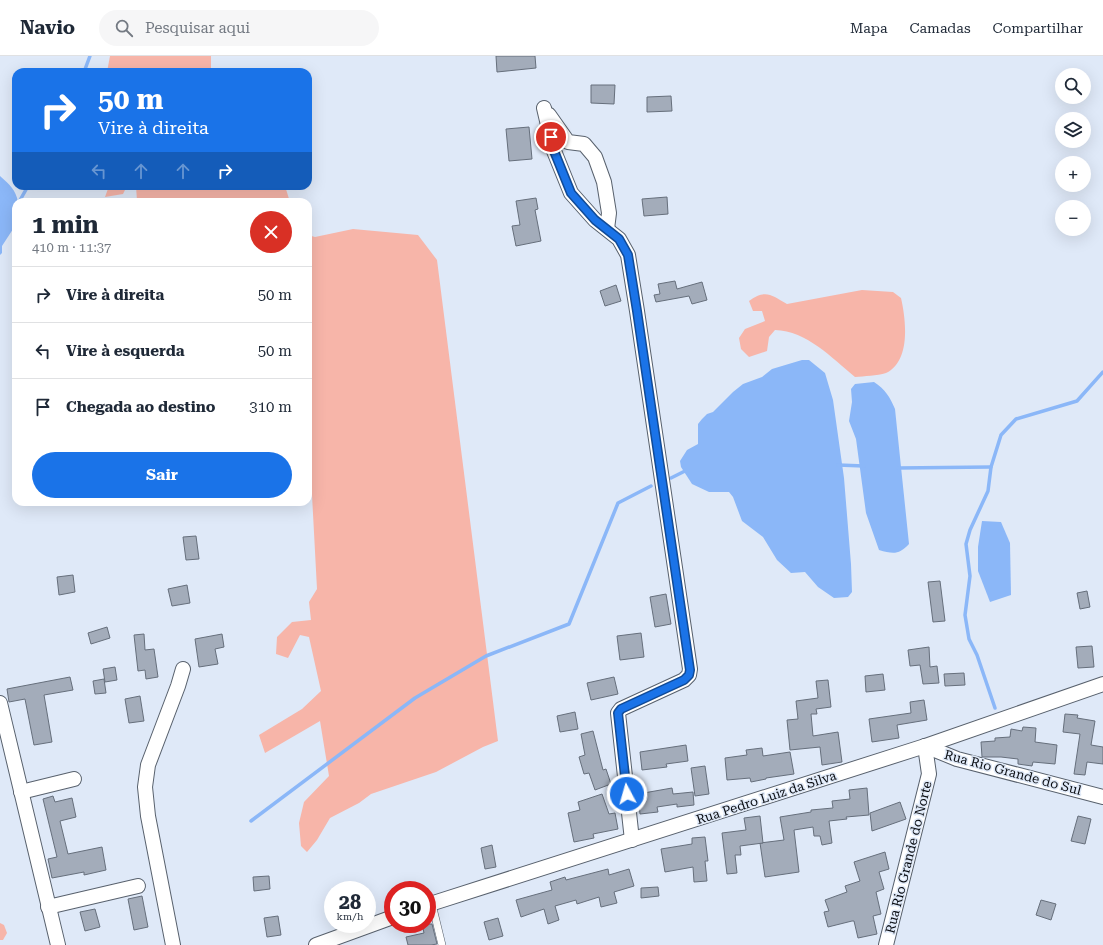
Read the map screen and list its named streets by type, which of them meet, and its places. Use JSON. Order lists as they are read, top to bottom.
{
  "streets": {
    "street": ["Rua Rio Grande do Sul", "Rua Pedro Luiz da Silva", "Rua Rio Grande do Norte"]
  },
  "crossings": [
    ["Rua Rio Grande do Sul", "Rua Pedro Luiz da Silva"],
    ["Rua Rio Grande do Sul", "Rua Rio Grande do Norte"],
    ["Rua Pedro Luiz da Silva", "Rua Rio Grande do Norte"]
  ],
  "page": {
    "header": "Navio",
    "search": "Pesquisar aqui",
    "nav": ["Mapa", "Camadas", "Compartilhar"],
    "map_buttons": ["+", "−"],
    "turn": ["50 m", "Vire à direita"],
    "heading": ["1 min", "410 m · 11:37"],
    "list": [
      {
        "name": "Vire à direita",
        "value": "50 m"
      },
      {
        "name": "Vire à esquerda",
        "value": "50 m"
      },
      {
        "name": "Chegada ao destino",
        "value": "310 m"
      }
    ],
    "buttons": "Sair",
    "speed": "28 km/h",
    "limit": "30"
  }
}
